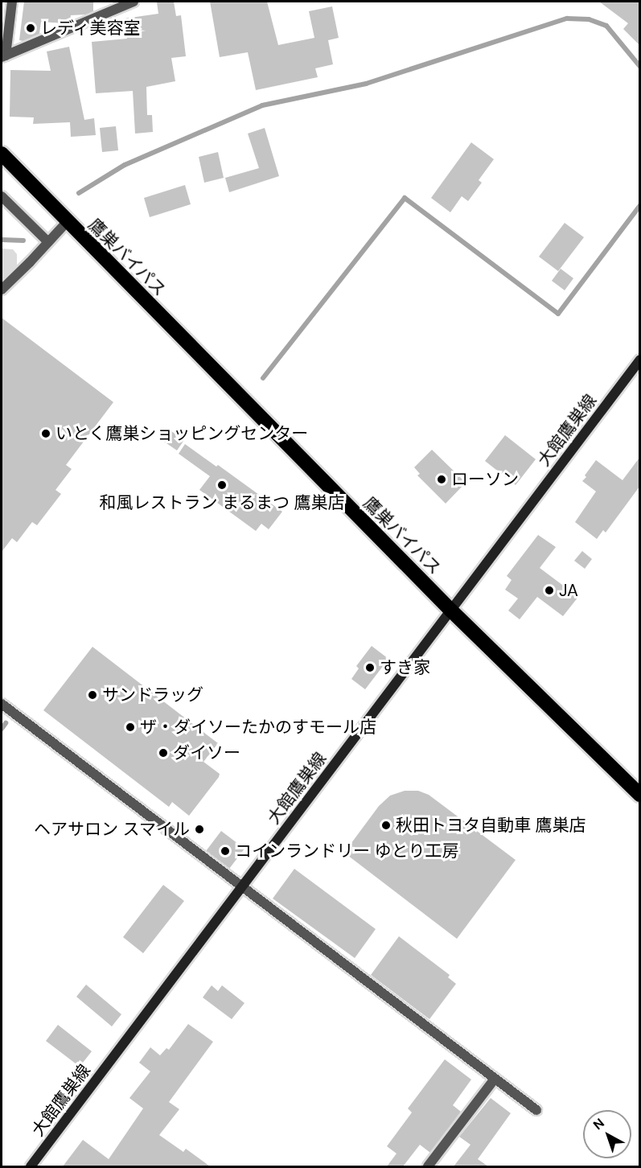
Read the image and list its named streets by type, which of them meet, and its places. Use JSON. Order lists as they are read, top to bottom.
{
  "streets": {
    "highway": ["鷹巣バイパス"],
    "main road": ["大館鷹巣線"]
  },
  "crossings": [
    ["鷹巣バイパス", "大館鷹巣線"]
  ],
  "places": [
    "レディ美容室",
    "いとく鷹巣ショッピングセンター",
    "ローソン",
    "和風レストラン まるまつ 鷹巣店",
    "JA",
    "すき家",
    "サンドラッグ",
    "ザ・ダイソーたかのすモール店",
    "ダイソー",
    "秋田トヨタ自動車 鷹巣店",
    "ヘアサロン スマイル",
    "コインランドリー ゆとり工房"
  ],
  "north": "top left"
}
